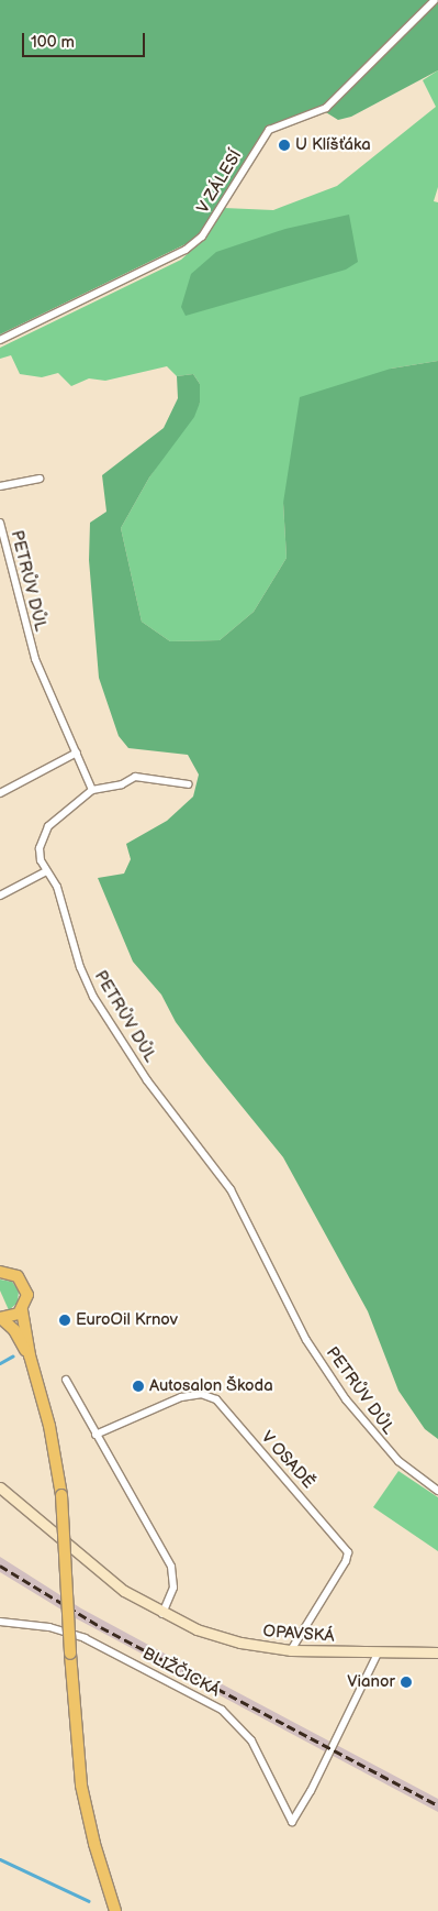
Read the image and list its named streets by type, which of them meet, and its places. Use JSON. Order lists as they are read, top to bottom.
{
  "streets": {
    "main road": ["OPAVSKÁ"],
    "street": [
      "V ZÁLESÍ",
      "PETRŮV DŮL",
      "V OSADĚ",
      "BLIŽČICKÁ"
    ]
  },
  "crossings": [
    ["V OSADĚ", "OPAVSKÁ"],
    ["OPAVSKÁ", "BLIŽČICKÁ"]
  ],
  "places": [
    "U Klíšťáka",
    "EuroOil Krnov",
    "Autosalon Škoda",
    "Vianor"
  ],
  "scale_bar": "100 m"
}
